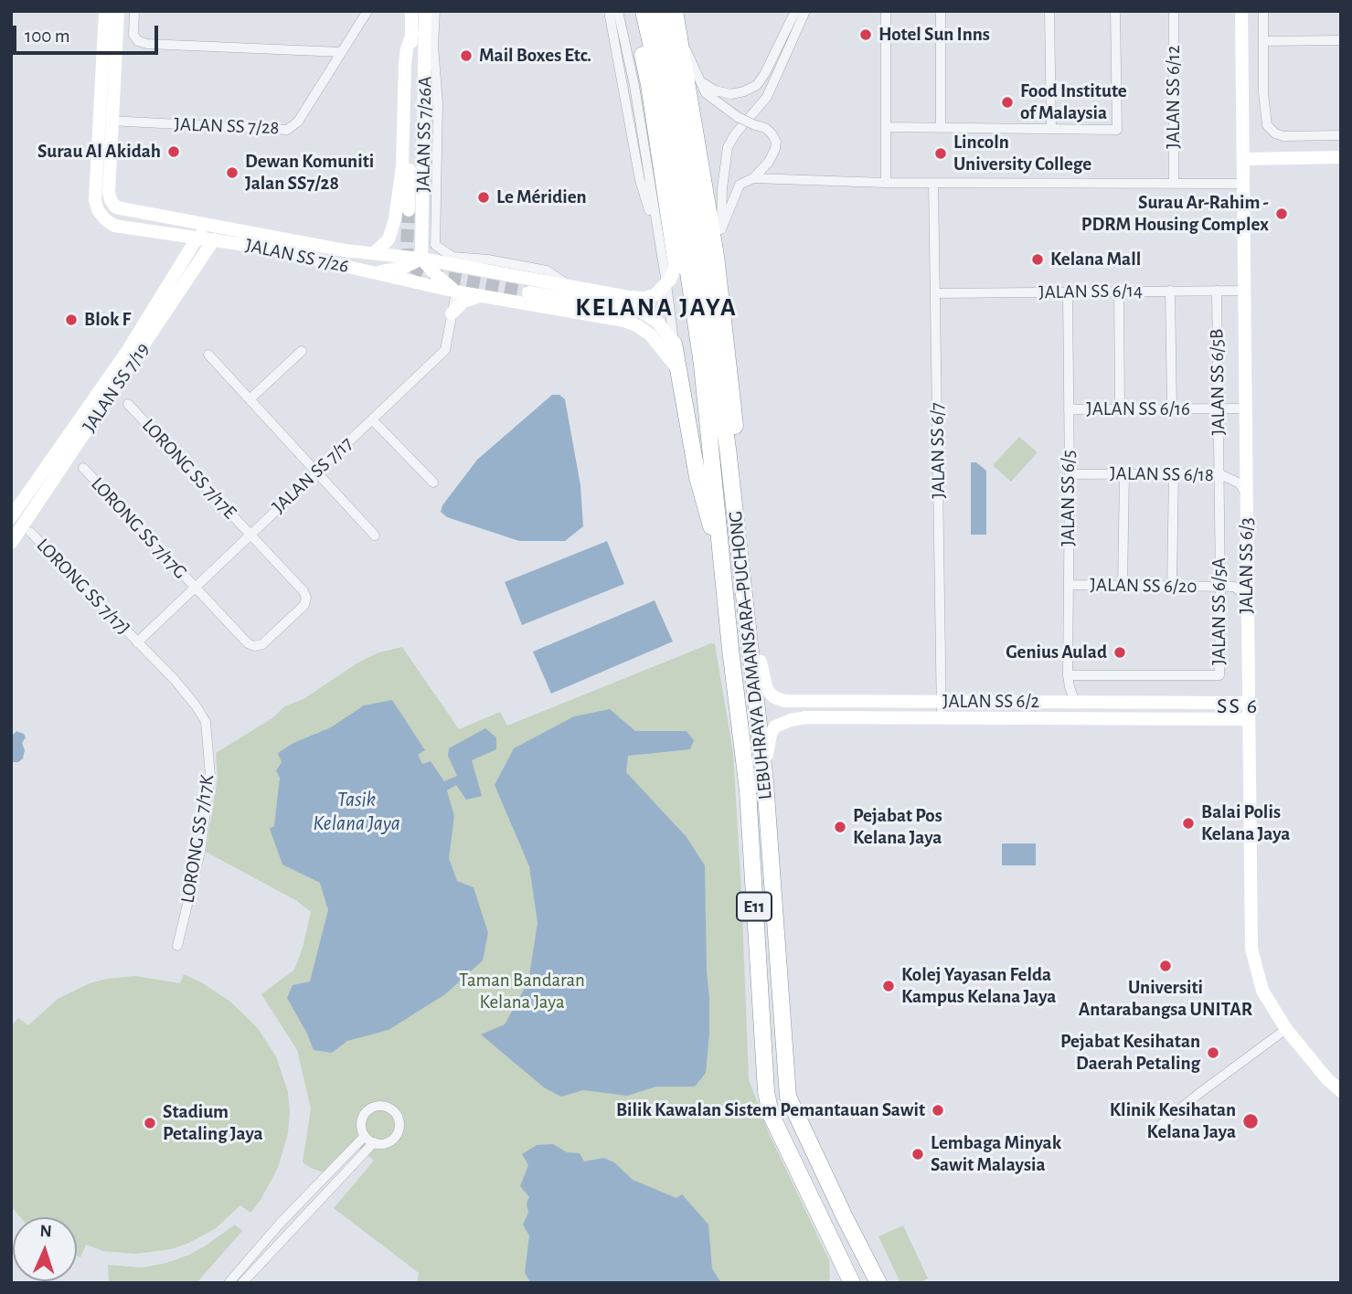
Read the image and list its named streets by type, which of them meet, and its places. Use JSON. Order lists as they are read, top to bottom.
{
  "streets": {
    "highway": ["LEBUHRAYA DAMANSARA–PUCHONG", "E11"],
    "street": [
      "JALAN SS 6/12",
      "JALAN SS 7/28",
      "JALAN SS 7/26A",
      "JALAN SS 7/26",
      "JALAN SS 6/14",
      "JALAN SS 6/5B",
      "JALAN SS 7/19",
      "JALAN SS 6/16",
      "JALAN SS 6/7",
      "LORONG SS 7/17E",
      "JALAN SS 6/18",
      "JALAN SS 7/17",
      "JALAN SS 6/5",
      "LORONG SS 7/17G",
      "JALAN SS 6/3",
      "JALAN SS 6/20",
      "LORONG SS 7/17J",
      "JALAN SS 6/5A",
      "JALAN SS 6/2",
      "LORONG SS 7/17K"
    ]
  },
  "crossings": [
    ["JALAN SS 7/28", "JALAN SS 7/26"],
    ["JALAN SS 7/26A", "JALAN SS 7/26"],
    ["JALAN SS 7/26", "JALAN SS 7/19"],
    ["JALAN SS 7/26", "JALAN SS 7/17"],
    ["JALAN SS 6/14", "JALAN SS 6/5B"],
    ["JALAN SS 6/14", "JALAN SS 6/7"],
    ["JALAN SS 6/14", "JALAN SS 6/5"],
    ["JALAN SS 6/14", "JALAN SS 6/3"],
    ["JALAN SS 6/5B", "JALAN SS 6/16"],
    ["JALAN SS 6/5B", "JALAN SS 6/18"],
    ["JALAN SS 6/5B", "JALAN SS 6/5A"],
    ["JALAN SS 6/16", "JALAN SS 6/5"],
    ["JALAN SS 6/16", "JALAN SS 6/3"],
    ["JALAN SS 6/7", "JALAN SS 6/2"],
    ["LORONG SS 7/17E", "JALAN SS 7/17"],
    ["LORONG SS 7/17E", "LORONG SS 7/17G"],
    ["JALAN SS 6/18", "JALAN SS 6/5"],
    ["JALAN SS 6/18", "JALAN SS 6/3"],
    ["JALAN SS 6/18", "JALAN SS 6/5A"],
    ["JALAN SS 7/17", "LORONG SS 7/17G"],
    ["JALAN SS 7/17", "LORONG SS 7/17J"],
    ["JALAN SS 7/17", "LORONG SS 7/17K"],
    ["JALAN SS 6/5", "JALAN SS 6/20"],
    ["JALAN SS 6/5", "JALAN SS 6/5A"],
    ["JALAN SS 6/5", "JALAN SS 6/2"],
    ["JALAN SS 6/3", "JALAN SS 6/20"],
    ["JALAN SS 6/3", "JALAN SS 6/2"],
    ["JALAN SS 6/20", "JALAN SS 6/5A"],
    ["LORONG SS 7/17J", "LORONG SS 7/17K"]
  ],
  "districts": ["KELANA JAYA", "SS 6"],
  "water": ["Tasik Kelana Jaya"],
  "parks": ["Taman Bandaran Kelana Jaya"],
  "places": [
    "Hotel Sun Inns",
    "Mail Boxes Etc.",
    "Food Institute of Malaysia",
    "Surau Al Akidah",
    "Lincoln University College",
    "Dewan Komuniti Jalan SS7/28",
    "Le Méridien",
    "Surau Ar-Rahim - PDRM Housing Complex",
    "Kelana Mall",
    "Blok F",
    "Genius Aulad",
    "Balai Polis Kelana Jaya",
    "Pejabat Pos Kelana Jaya",
    "Universiti Antarabangsa UNITAR",
    "Kolej Yayasan Felda Kampus Kelana Jaya",
    "Pejabat Kesihatan Daerah Petaling",
    "Bilik Kawalan Sistem Pemantauan Sawit",
    "Klinik Kesihatan Kelana Jaya",
    "Stadium Petaling Jaya",
    "Lembaga Minyak Sawit Malaysia"
  ],
  "scale_bar": "100 m",
  "north": "top"
}
